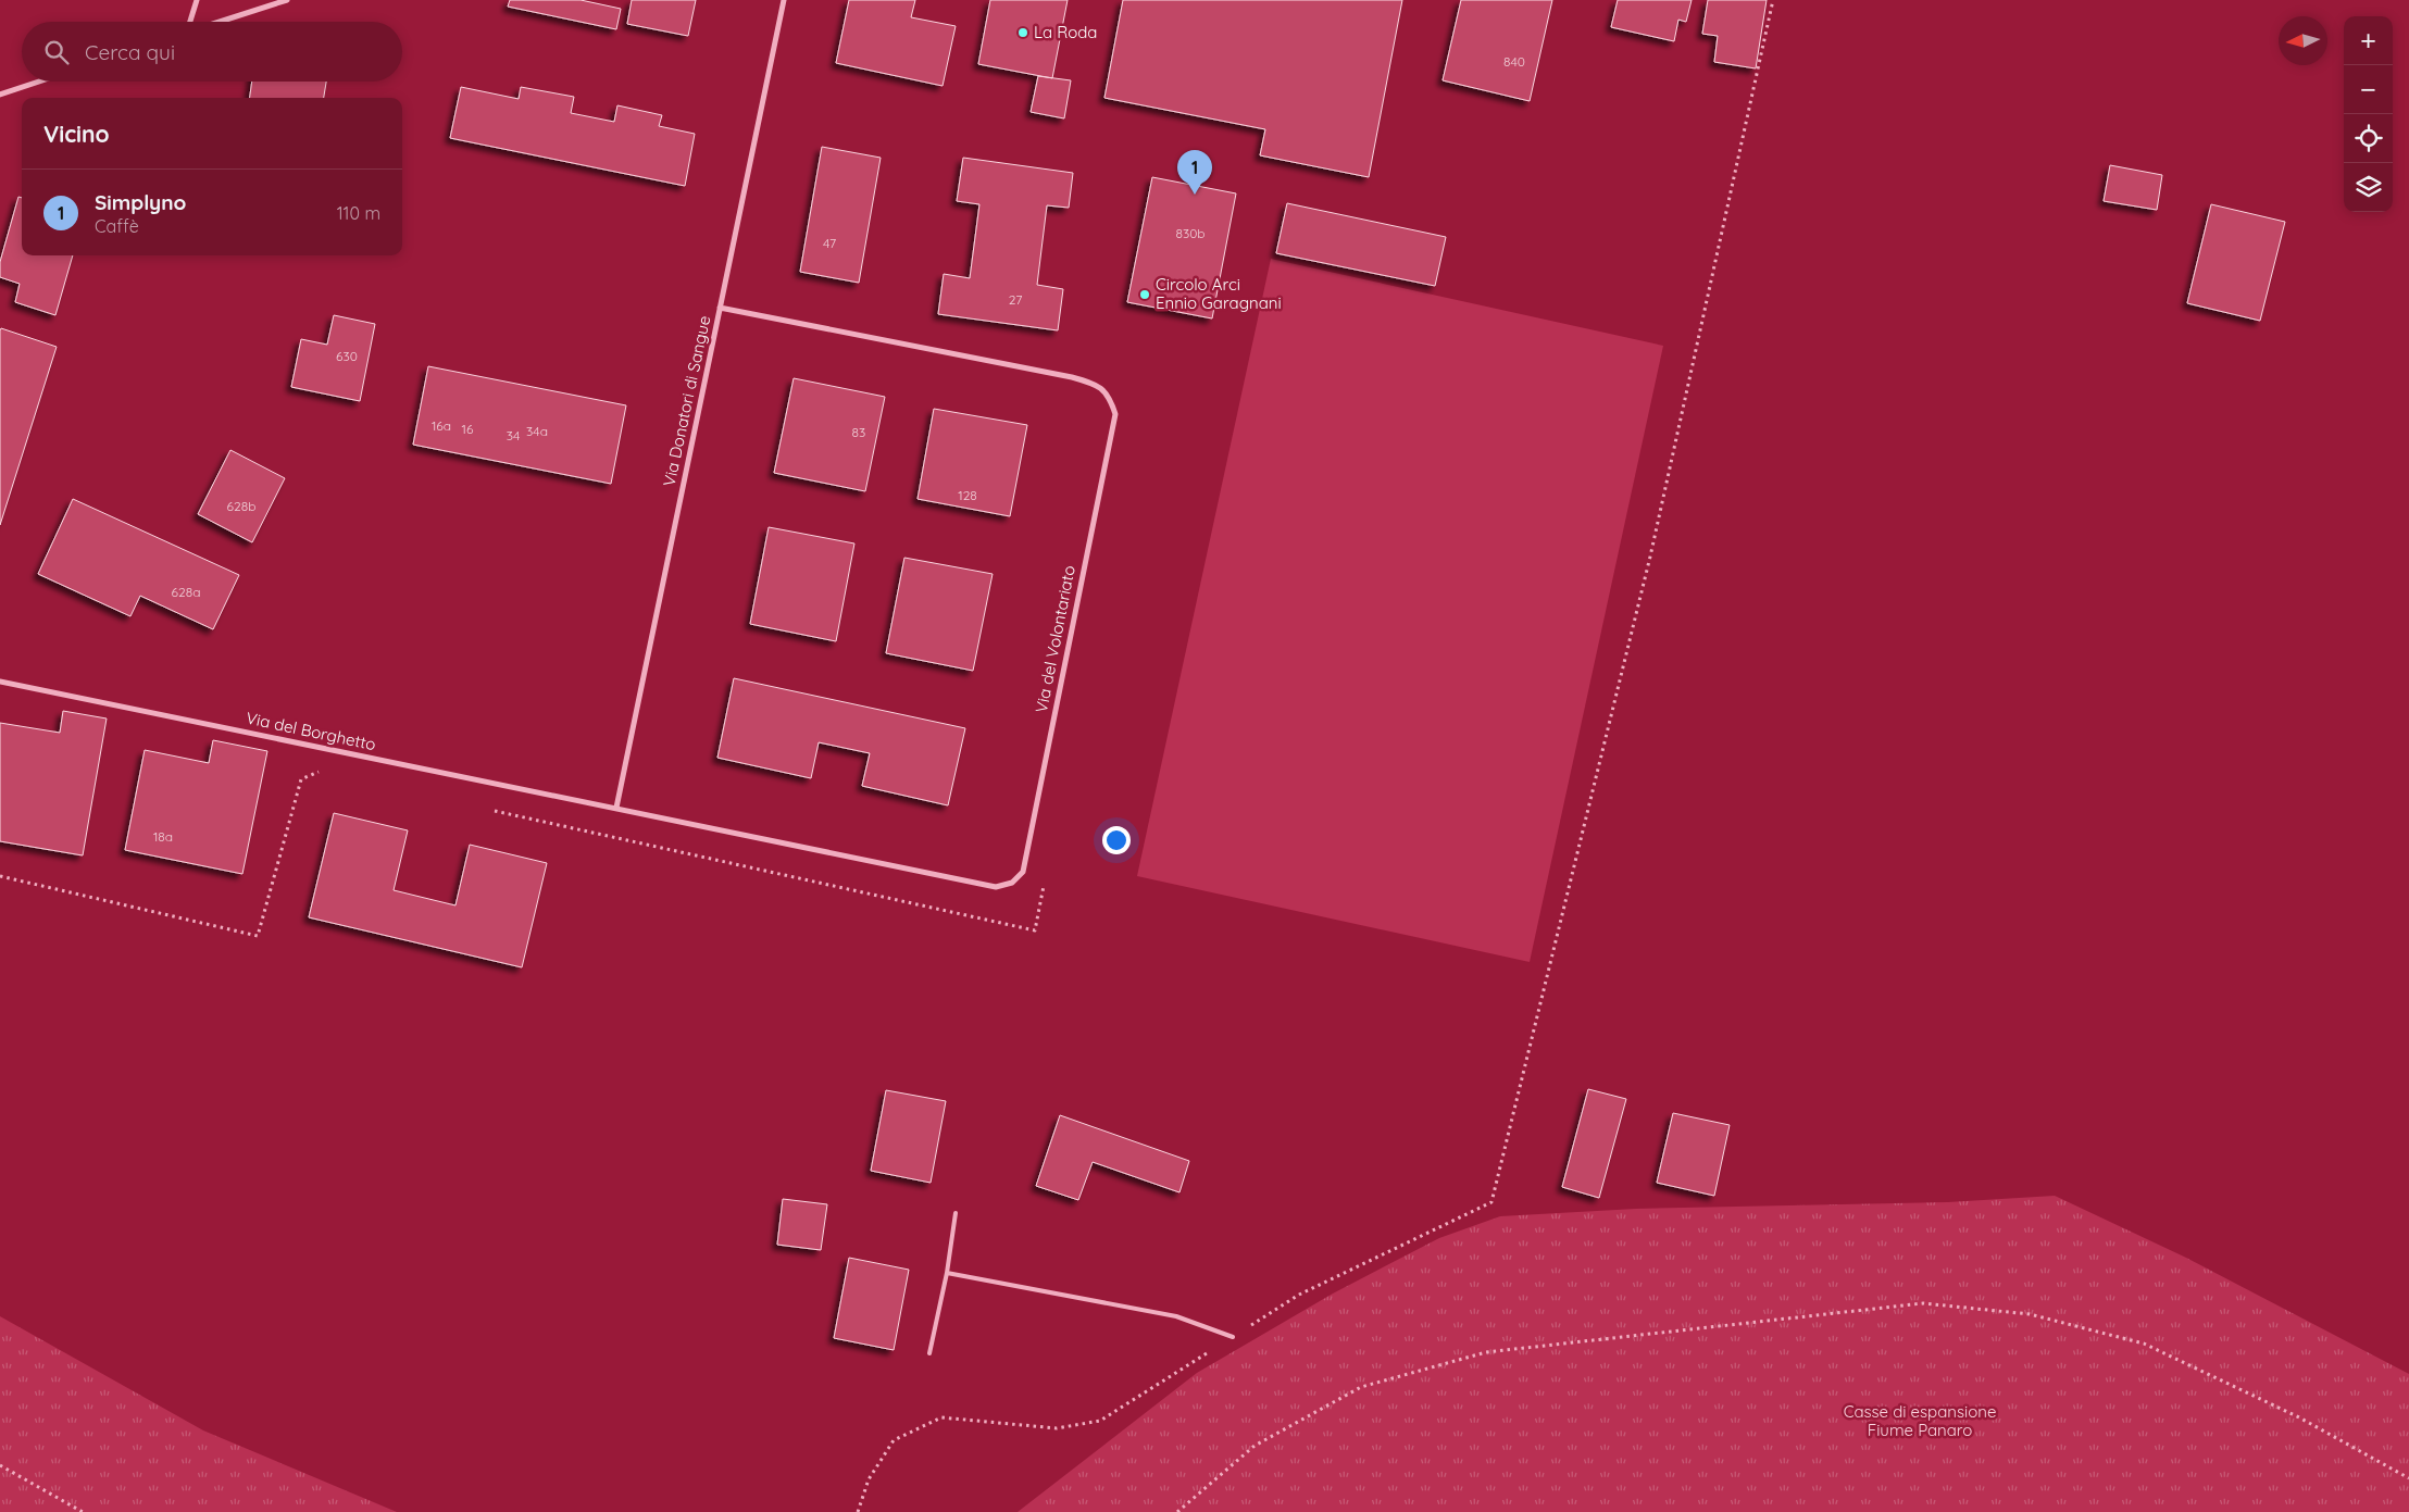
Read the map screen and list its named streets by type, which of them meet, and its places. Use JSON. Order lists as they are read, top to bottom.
{
  "streets": {
    "street": ["Via Donatori di Sangue", "Via del Volontariato", "Via del Borghetto"]
  },
  "crossings": [
    ["Via Donatori di Sangue", "Via del Volontariato"],
    ["Via Donatori di Sangue", "Via del Borghetto"],
    ["Via del Volontariato", "Via del Borghetto"]
  ],
  "parks": ["Casse di espansione Fiume Panaro"],
  "places": ["La Roda", "Circolo Arci Ennio Garagnani"],
  "house_numbers": [
    "840",
    "830b",
    "47",
    "27",
    "630",
    "16a",
    "16",
    "34a",
    "83",
    "34",
    "128",
    "628b",
    "628a",
    "18a"
  ],
  "north": "left",
  "page": {
    "map_buttons": ["+", "−"],
    "search": "Cerca qui",
    "heading": "Vicino",
    "pins": "1",
    "list": [
      {
        "mark": "1",
        "name": "Simplyno",
        "note": "Caffè",
        "value": "110 m"
      }
    ]
  }
}
